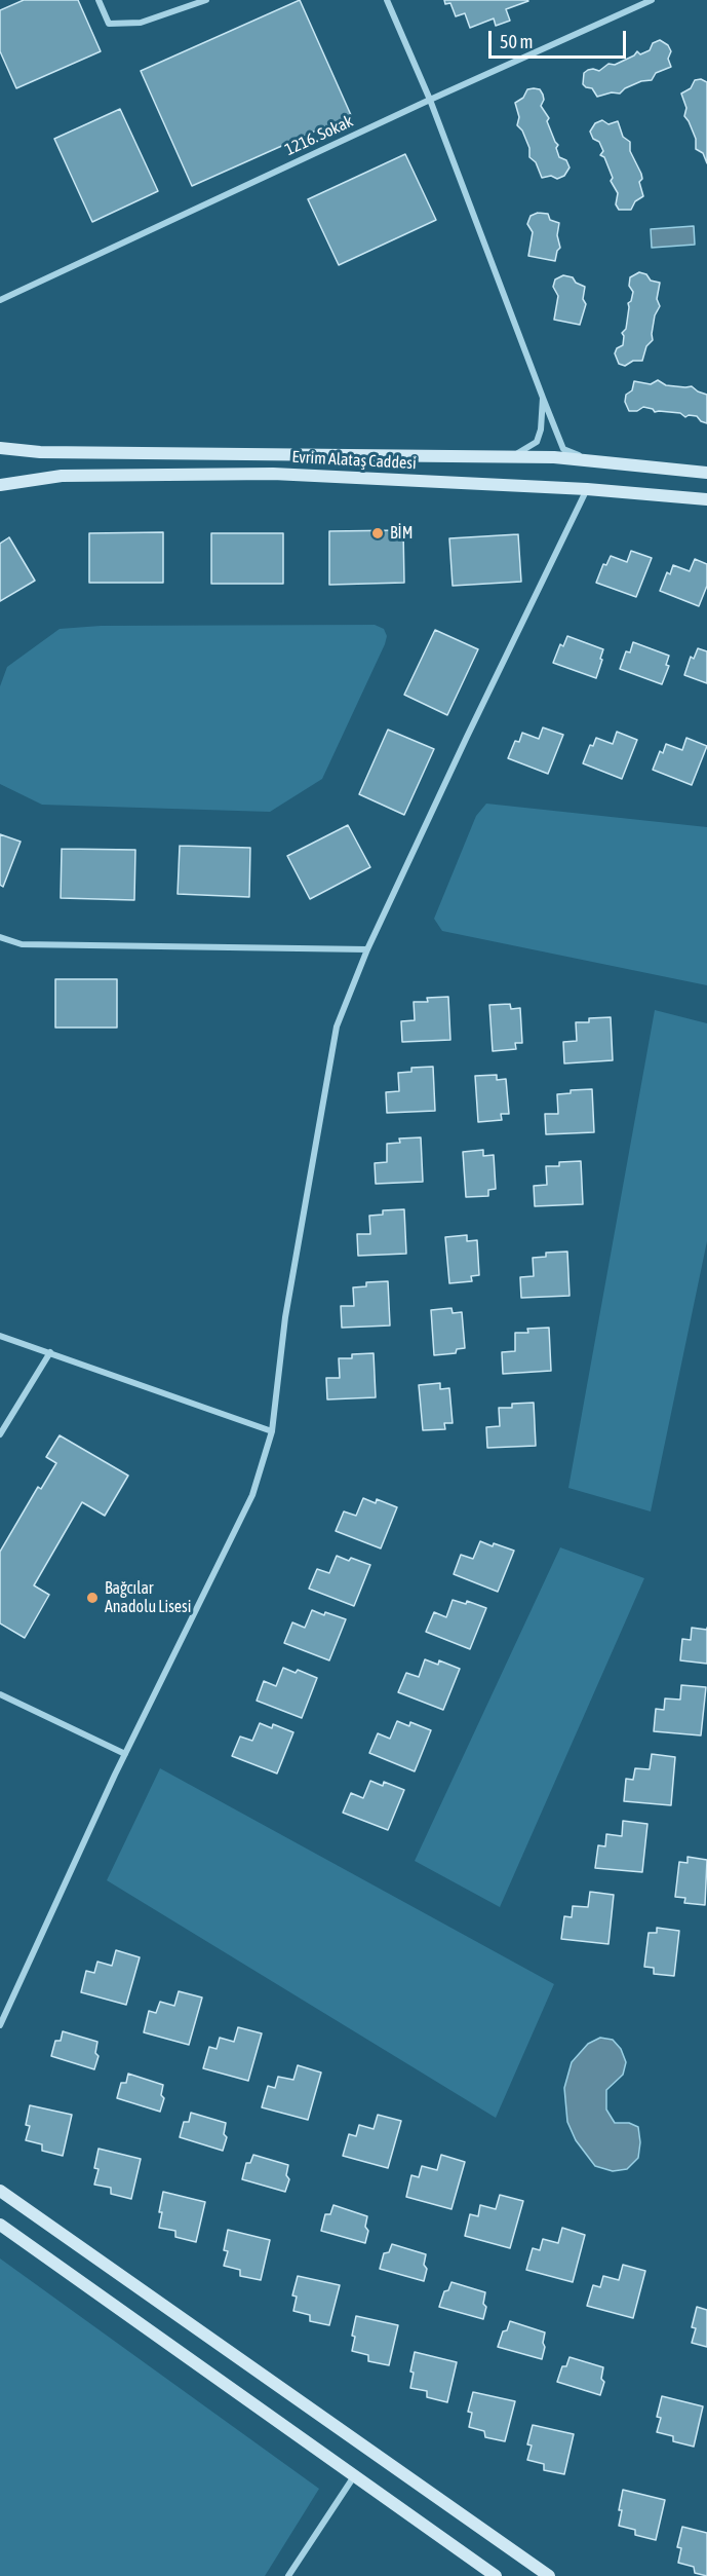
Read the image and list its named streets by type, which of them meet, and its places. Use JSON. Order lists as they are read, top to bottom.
{
  "streets": {
    "main road": ["Evrim Alataş Caddesi"],
    "street": ["1216. Sokak"]
  },
  "places": ["BİM", "Bağcılar Anadolu Lisesi"],
  "scale_bar": "50 m"
}
